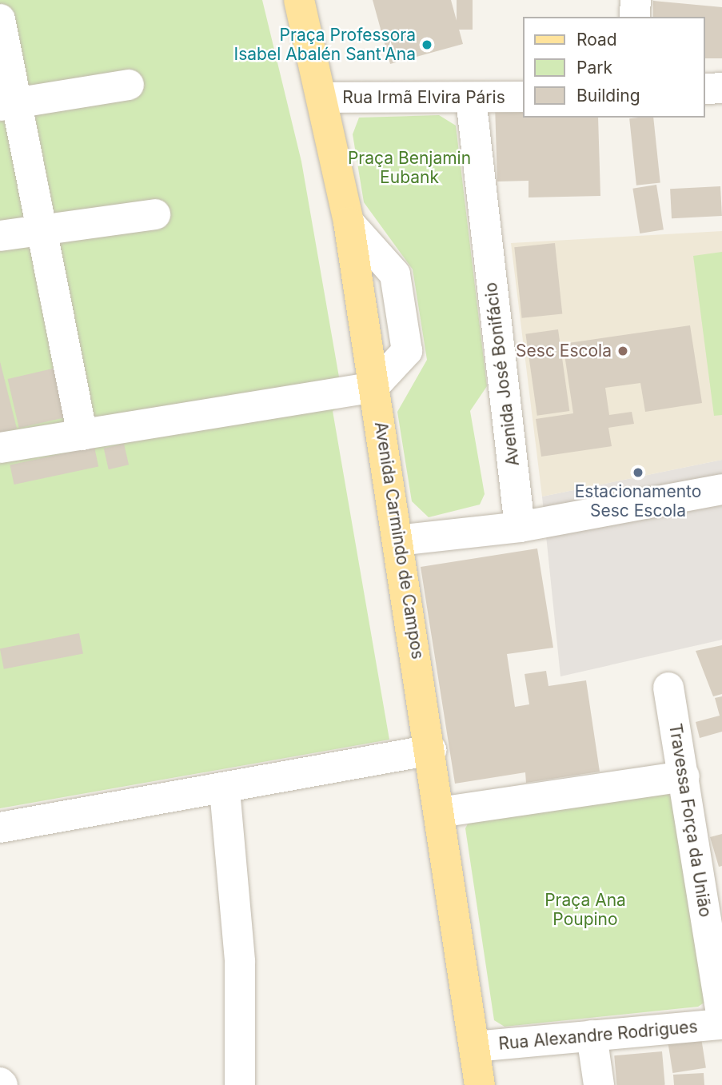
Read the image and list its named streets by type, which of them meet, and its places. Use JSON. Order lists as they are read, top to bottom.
{
  "streets": {
    "main road": ["Avenida Carmindo de Campos"],
    "street": [
      "Rua Irmã Elvira Páris",
      "Avenida José Bonifácio",
      "Travessa Força da União",
      "Rua Alexandre Rodrigues"
    ]
  },
  "crossings": [
    ["Rua Irmã Elvira Páris", "Avenida José Bonifácio"],
    ["Rua Irmã Elvira Páris", "Avenida Carmindo de Campos"],
    ["Avenida Carmindo de Campos", "Rua Alexandre Rodrigues"]
  ],
  "parks": ["Praça Benjamin Eubank", "Praça Ana Poupino"],
  "places": ["Praça Professora Isabel Abalén Sant'Ana", "Sesc Escola", "Estacionamento Sesc Escola"],
  "legend": ["Road", "Park", "Building"]
}
